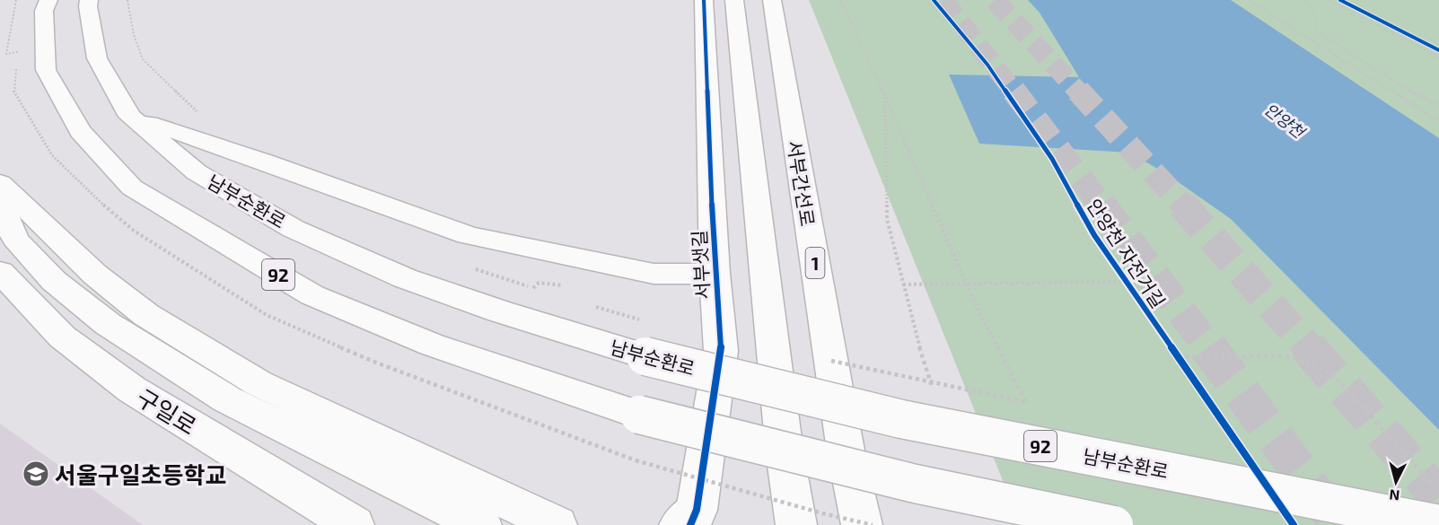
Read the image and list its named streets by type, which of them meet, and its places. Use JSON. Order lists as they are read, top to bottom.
{
  "streets": {
    "main road": [
      "서부간선로",
      "남부순환로",
      "1",
      "서부샛길",
      "92",
      "구일로"
    ],
    "cycle path": ["안양천 자전거길"]
  },
  "water": ["안양천"],
  "places": {
    "school or university": ["서울구일초등학교"]
  },
  "north": "bottom"
}
